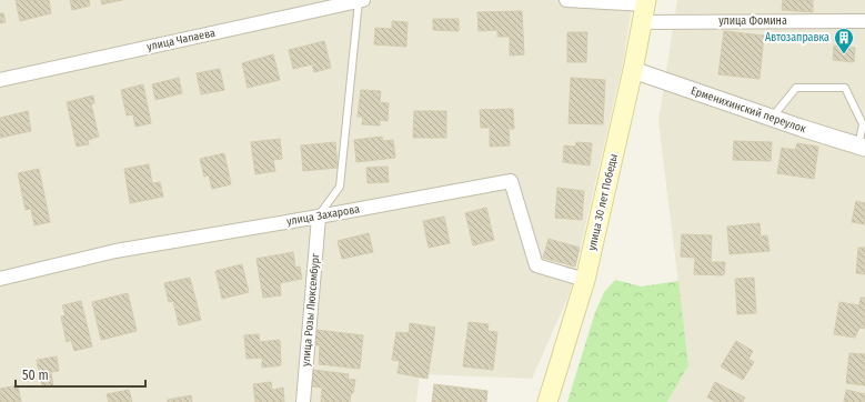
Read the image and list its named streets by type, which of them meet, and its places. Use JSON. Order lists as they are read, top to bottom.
{
  "streets": {
    "main road": ["улица 30 лет Победы"],
    "street": [
      "улица Фомина",
      "улица Чапаева",
      "Ерменихинский переулок",
      "улица Захарова",
      "улица Розы Люксембург"
    ]
  },
  "crossings": [
    ["улица Фомина", "улица 30 лет Победы"],
    ["Ерменихинский переулок", "улица 30 лет Победы"],
    ["улица 30 лет Победы", "улица Захарова"],
    ["улица Захарова", "улица Розы Люксембург"]
  ],
  "places": {
    "building": ["Автозаправка"]
  },
  "scale_bar": "50 m"
}
